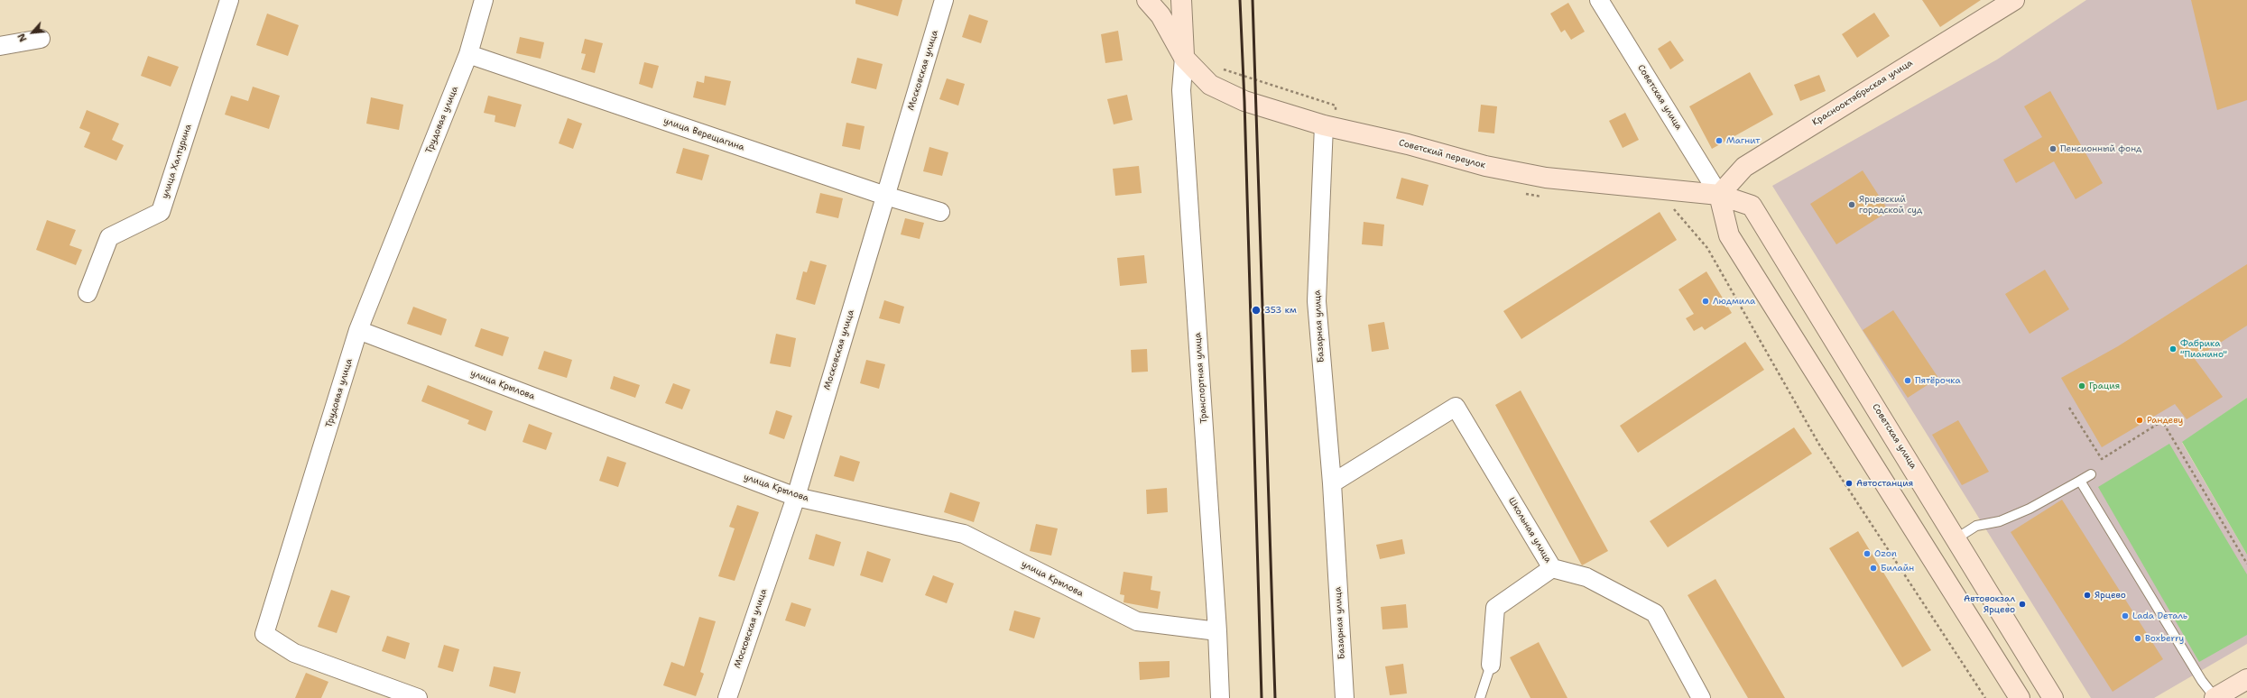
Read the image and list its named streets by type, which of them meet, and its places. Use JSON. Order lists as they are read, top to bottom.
{
  "streets": {
    "main road": ["Краснооктябрьская улица", "Советская улица", "Советский переулок"],
    "street": [
      "Московская улица",
      "Трудовая улица",
      "улица Верещагина",
      "улица Халтурина",
      "Базарная улица",
      "Транспортная улица",
      "улица Крылова",
      "Школьная улица"
    ]
  },
  "crossings": [
    ["Московская улица", "улица Верещагина"],
    ["Московская улица", "улица Крылова"],
    ["Краснооктябрьская улица", "Советская улица"],
    ["Краснооктябрьская улица", "Советский переулок"],
    ["Советская улица", "Советский переулок"],
    ["Трудовая улица", "улица Верещагина"],
    ["Трудовая улица", "улица Крылова"],
    ["Советский переулок", "Базарная улица"],
    ["Советский переулок", "Транспортная улица"],
    ["Базарная улица", "Школьная улица"],
    ["Транспортная улица", "улица Крылова"]
  ],
  "places": [
    "Магнит",
    "Пенсионный фонд",
    "Ярцевский городской суд",
    "Людмила",
    "353 км",
    "Фабрика \"Пианино\"",
    "Пятёрочка",
    "Грация",
    "Рандеву",
    "Автостанция",
    "Ozon",
    "Билайн",
    "Ярцево",
    "Автовокзал Ярцево",
    "Lada Dеталь",
    "Boxberry"
  ],
  "north": "bottom left"
}
